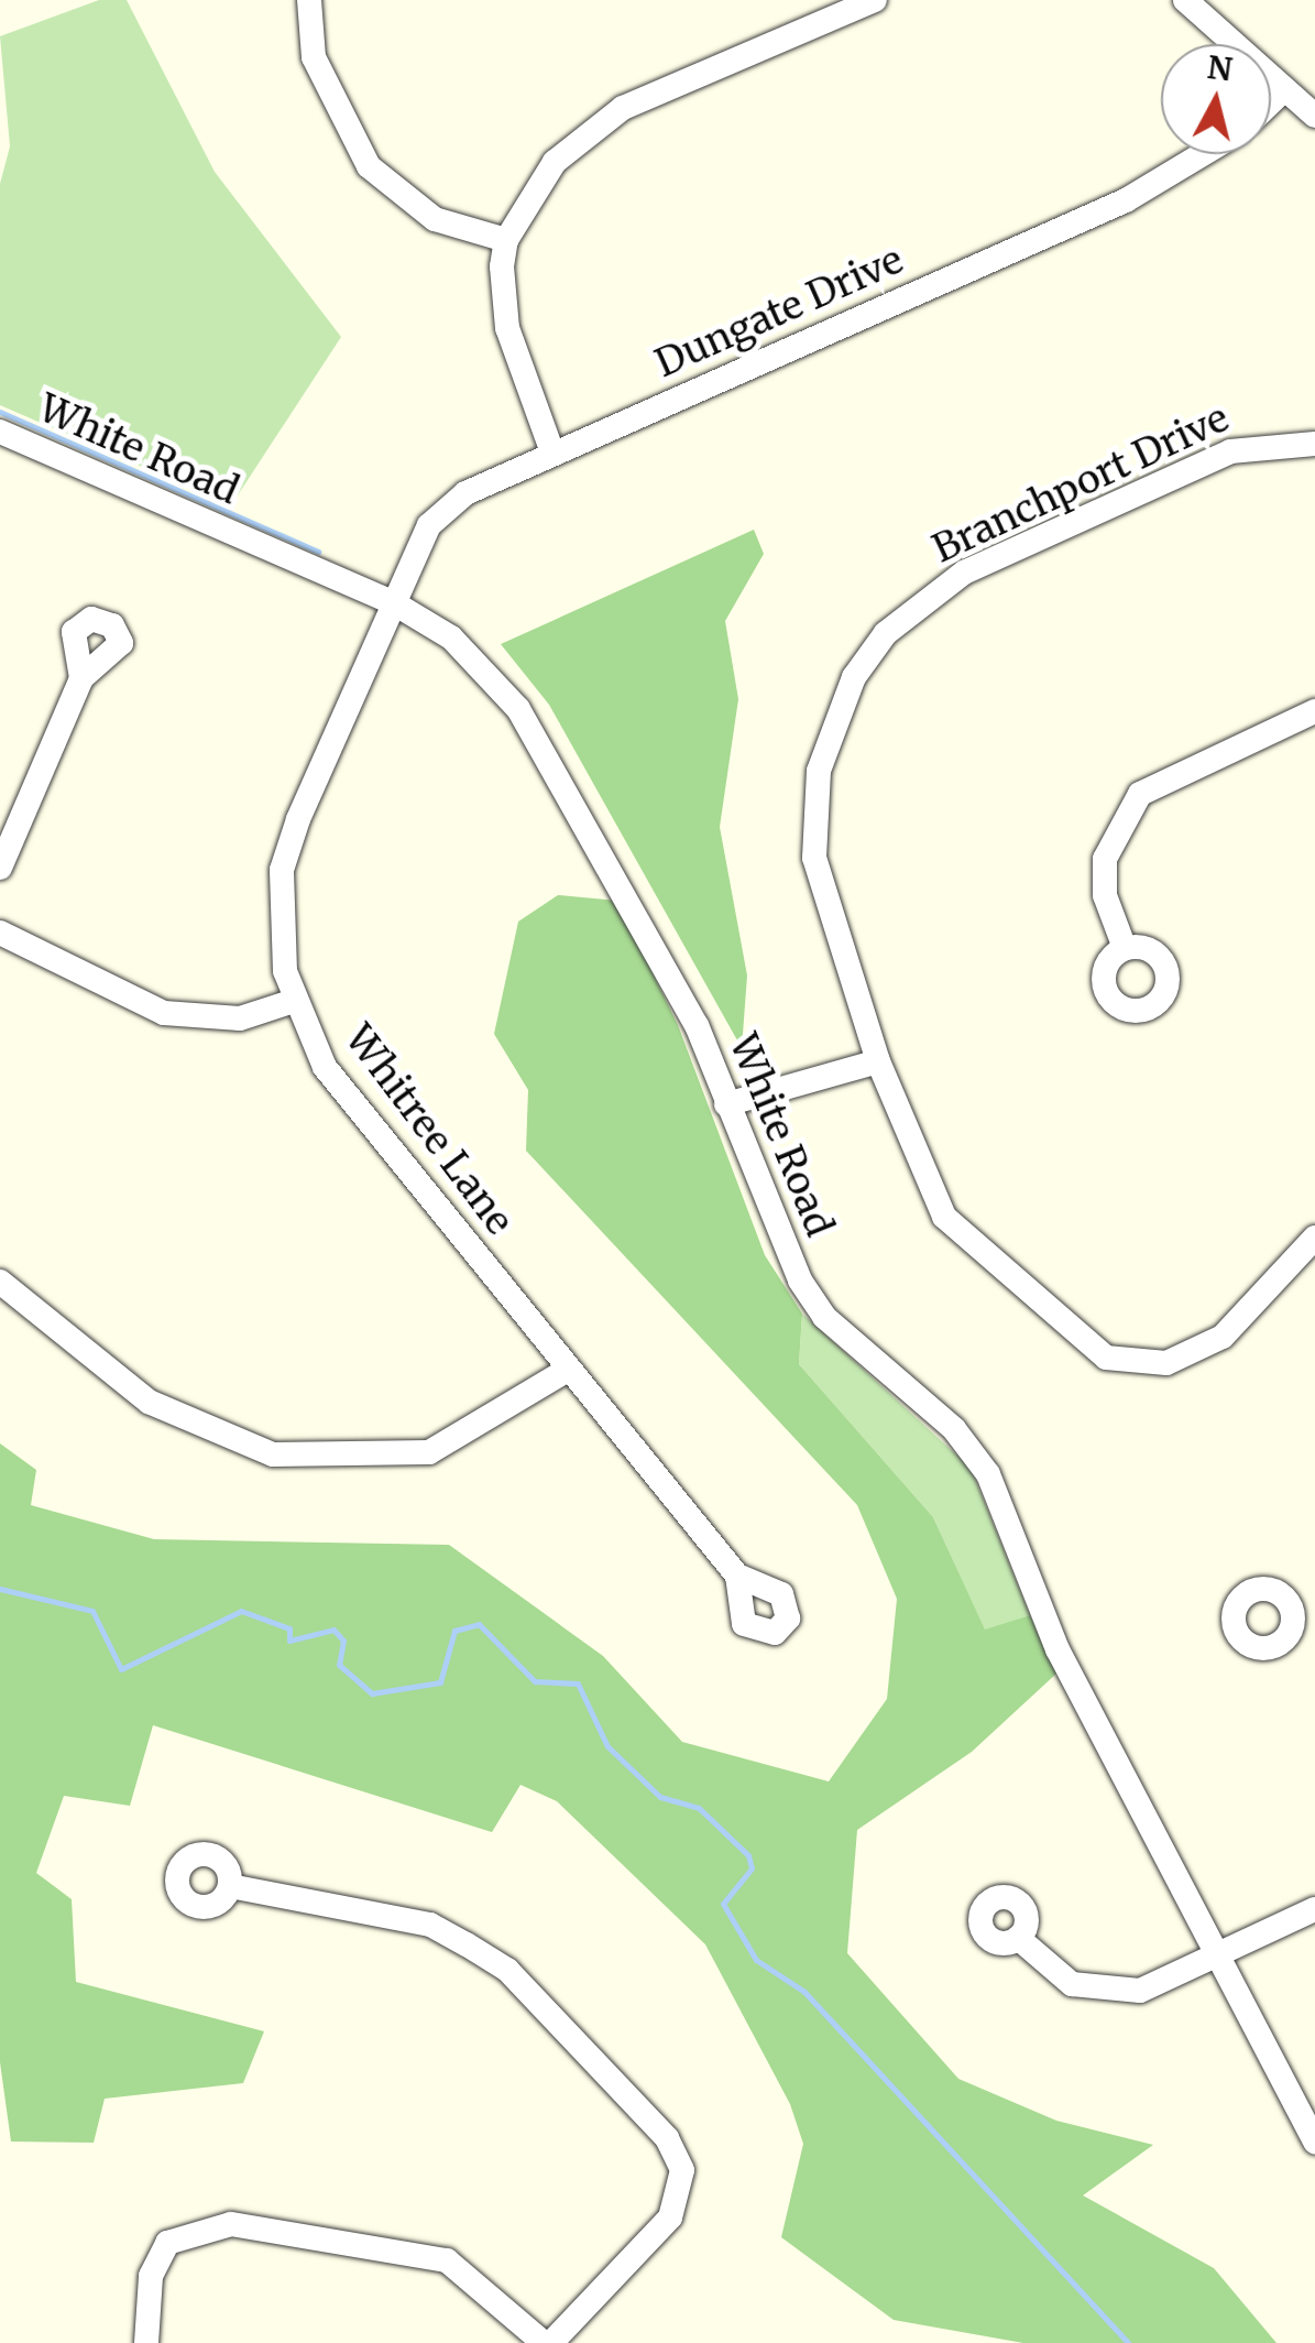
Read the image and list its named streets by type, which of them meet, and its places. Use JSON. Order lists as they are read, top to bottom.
{
  "streets": {
    "street": [
      "Dungate Drive",
      "White Road",
      "Branchport Drive",
      "Whitree Lane"
    ]
  },
  "crossings": [
    ["Dungate Drive", "White Road"],
    ["Dungate Drive", "Whitree Lane"],
    ["White Road", "Whitree Lane"]
  ],
  "north": "top"
}
